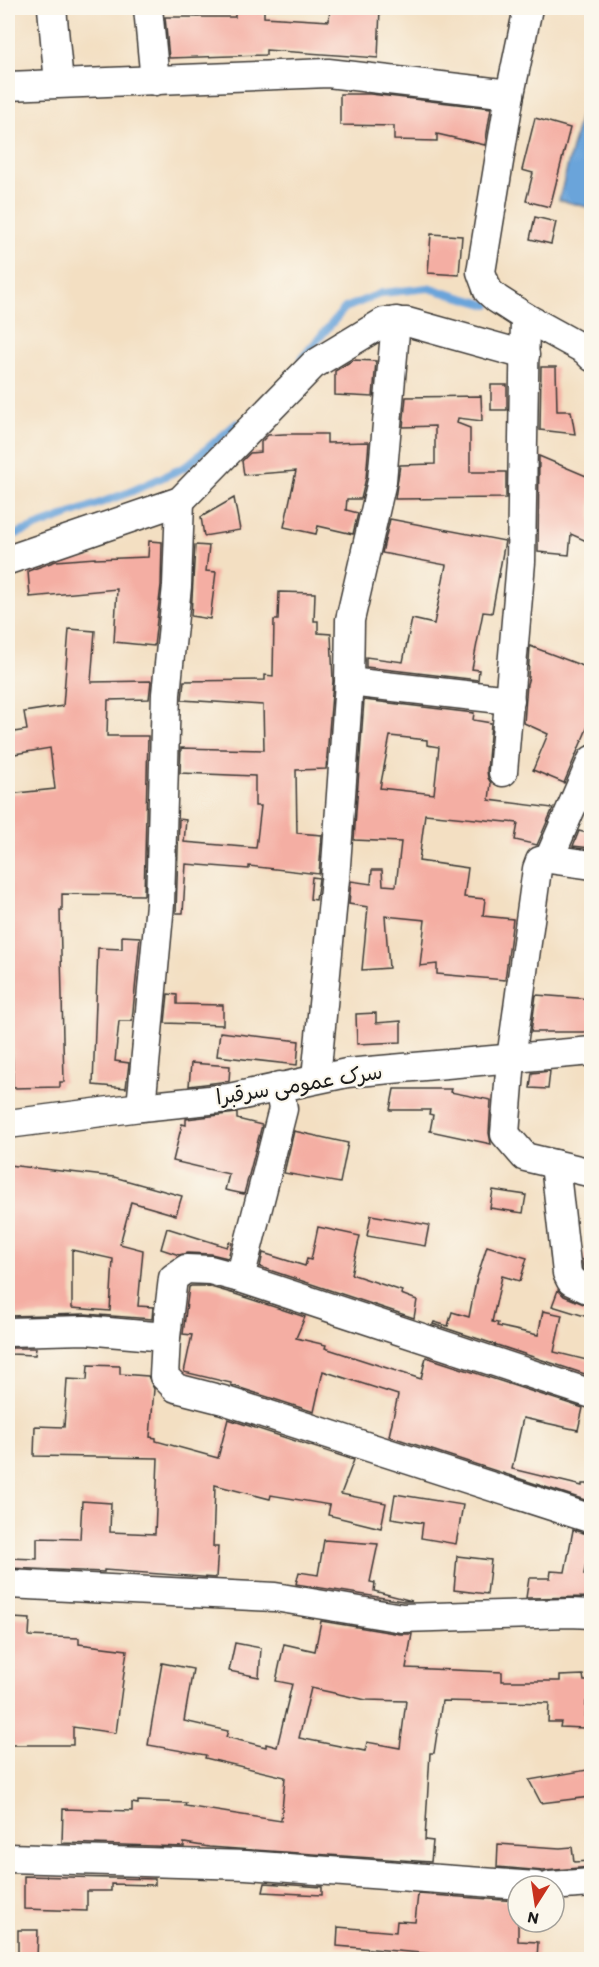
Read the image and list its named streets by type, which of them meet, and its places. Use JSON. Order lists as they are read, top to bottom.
{
  "streets": {
    "street": ["سرک عمومی سرقبرا"]
  },
  "north": "bottom"
}
